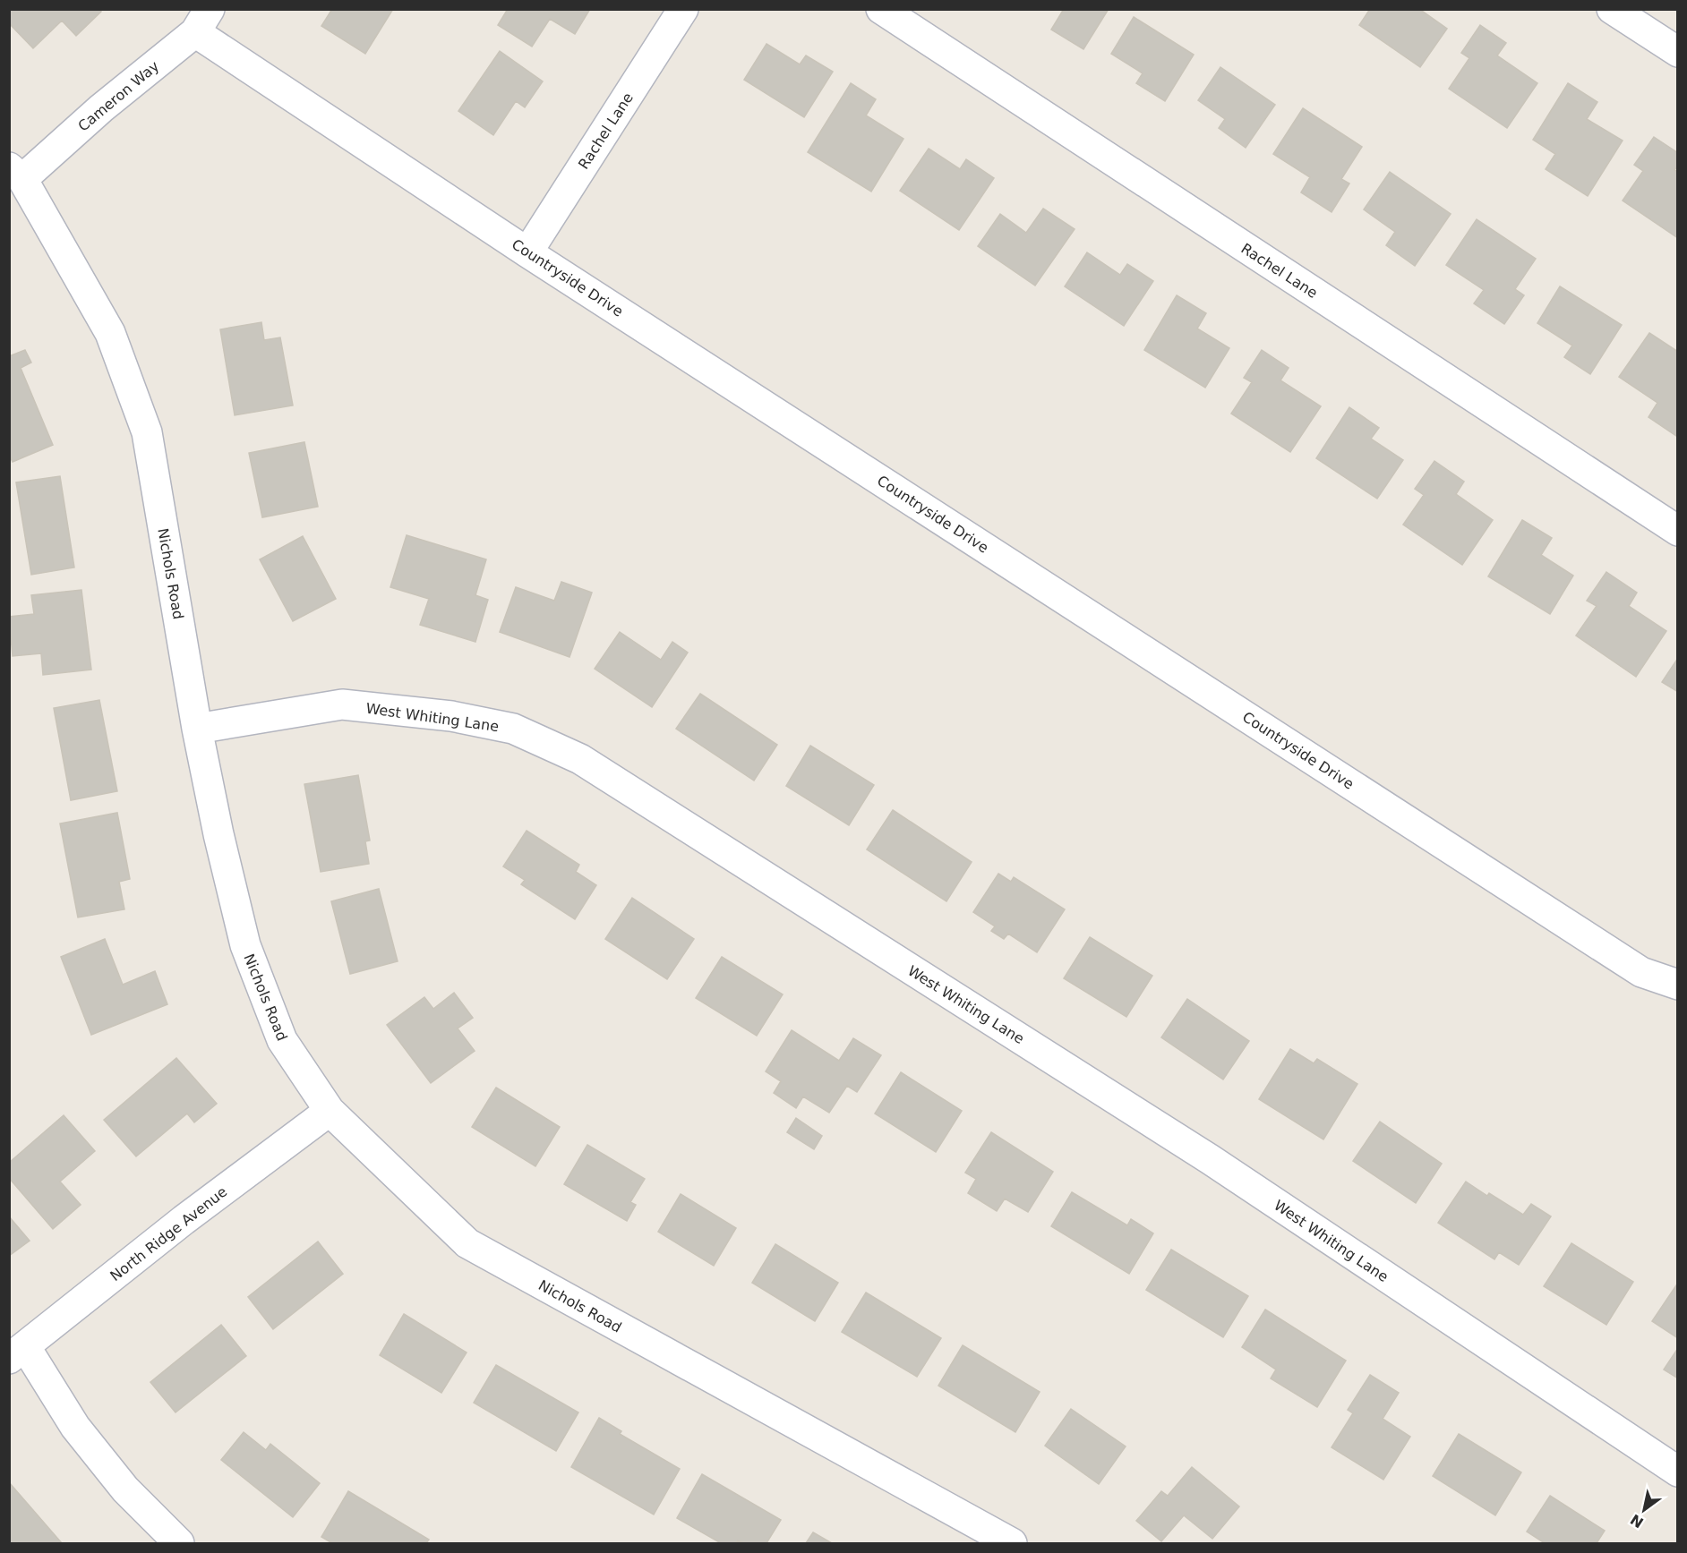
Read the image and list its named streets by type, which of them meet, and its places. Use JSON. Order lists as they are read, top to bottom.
{
  "streets": {
    "street": [
      "Cameron Way",
      "Rachel Lane",
      "Countryside Drive",
      "Nichols Road",
      "West Whiting Lane",
      "North Ridge Avenue"
    ]
  },
  "crossings": [
    ["Cameron Way", "Countryside Drive"],
    ["Cameron Way", "Nichols Road"],
    ["Rachel Lane", "Countryside Drive"],
    ["Nichols Road", "West Whiting Lane"],
    ["Nichols Road", "North Ridge Avenue"]
  ],
  "north": "bottom left"
}
